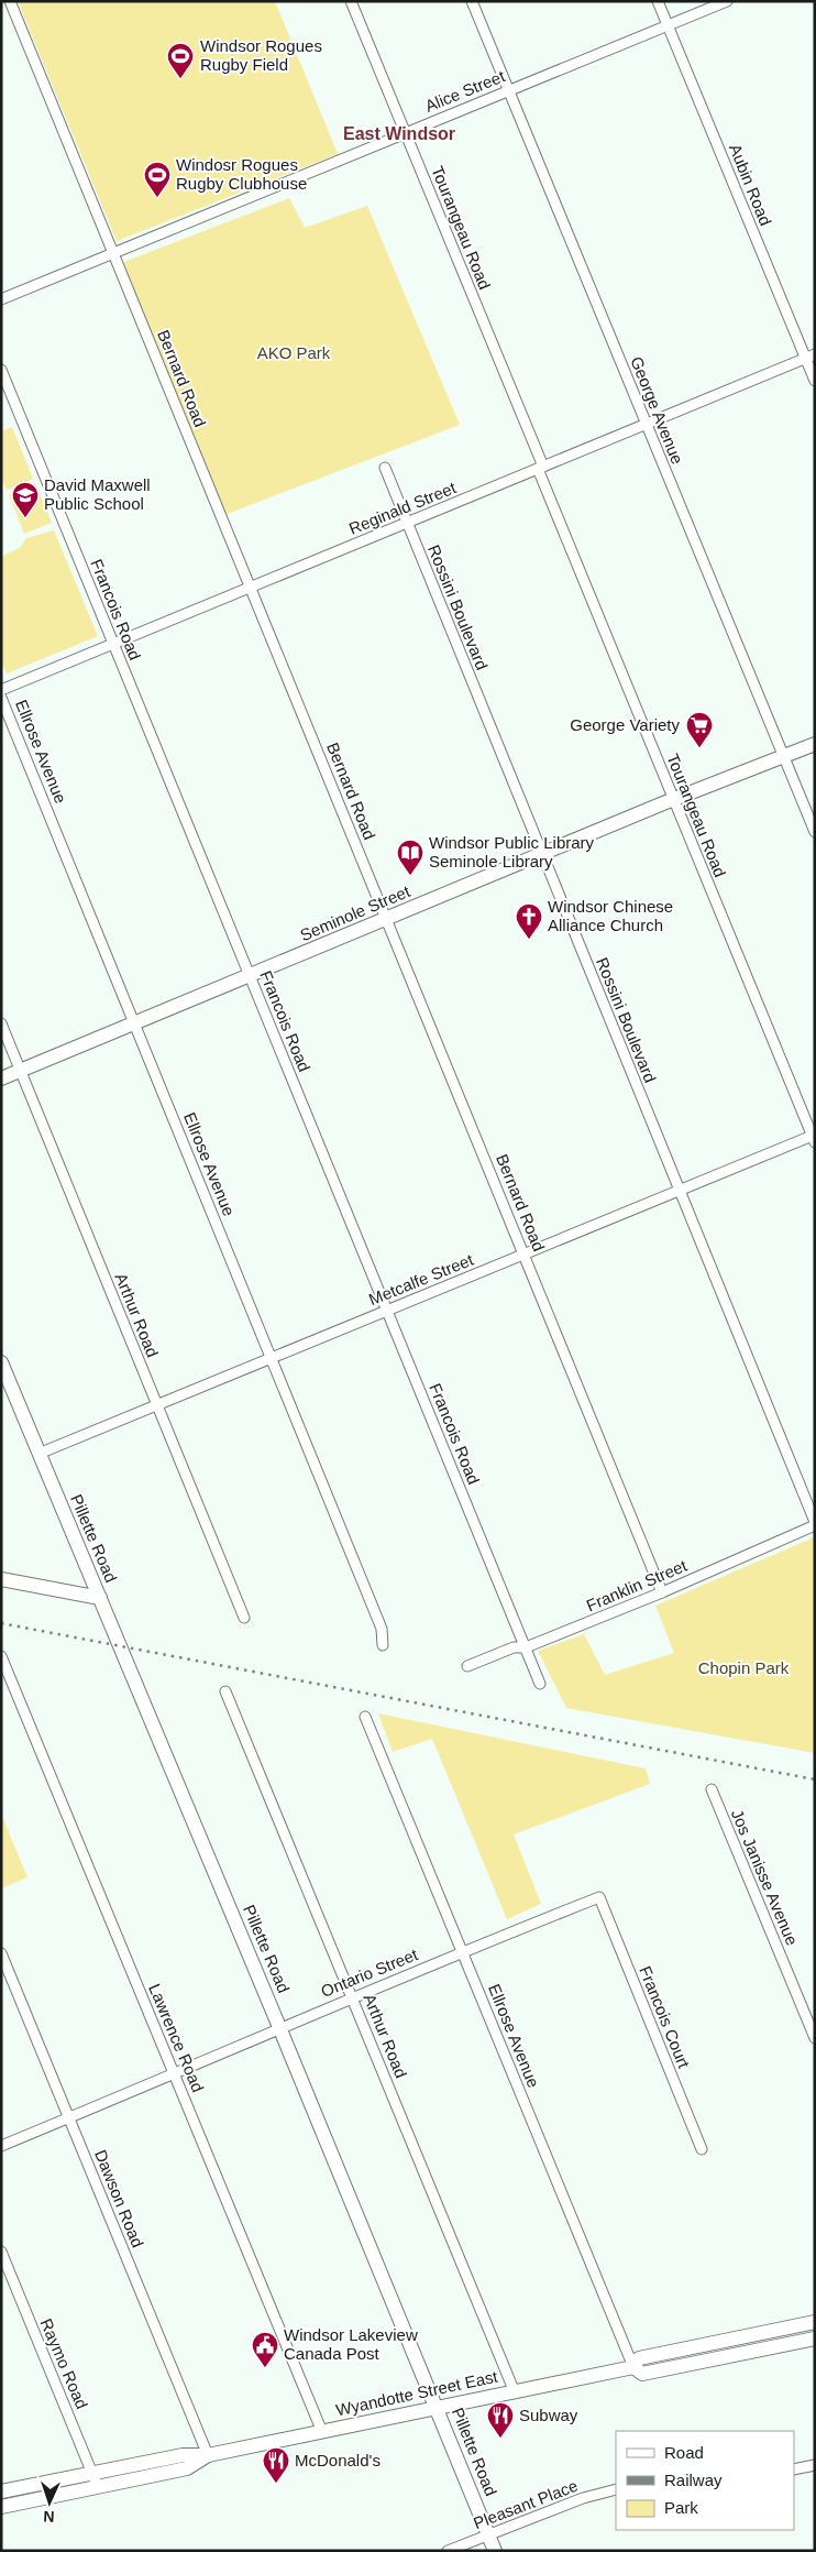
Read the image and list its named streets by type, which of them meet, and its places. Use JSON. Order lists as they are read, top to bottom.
{
  "streets": {
    "street": [
      "Alice Street",
      "Aubin Road",
      "Tourangeau Road",
      "Bernard Road",
      "George Avenue",
      "Reginald Street",
      "Rossini Boulevard",
      "Francois Road",
      "Ellrose Avenue",
      "Seminole Street",
      "Metcalfe Street",
      "Arthur Road",
      "Pillette Road",
      "Franklin Street",
      "Jos Janisse Avenue",
      "Ontario Street",
      "Francois Court",
      "Lawrence Road",
      "Dawson Road",
      "Raymo Road",
      "Wyandotte Street East",
      "Pleasant Place"
    ]
  },
  "crossings": [
    ["Alice Street", "Aubin Road"],
    ["Alice Street", "Tourangeau Road"],
    ["Alice Street", "Bernard Road"],
    ["Alice Street", "George Avenue"],
    ["Aubin Road", "Reginald Street"],
    ["Tourangeau Road", "Reginald Street"],
    ["Tourangeau Road", "Seminole Street"],
    ["Tourangeau Road", "Metcalfe Street"],
    ["Bernard Road", "Reginald Street"],
    ["Bernard Road", "Seminole Street"],
    ["Bernard Road", "Metcalfe Street"],
    ["Bernard Road", "Franklin Street"],
    ["George Avenue", "Reginald Street"],
    ["George Avenue", "Seminole Street"],
    ["Reginald Street", "Rossini Boulevard"],
    ["Reginald Street", "Francois Road"],
    ["Rossini Boulevard", "Seminole Street"],
    ["Rossini Boulevard", "Metcalfe Street"],
    ["Rossini Boulevard", "Franklin Street"],
    ["Francois Road", "Seminole Street"],
    ["Francois Road", "Metcalfe Street"],
    ["Francois Road", "Franklin Street"],
    ["Ellrose Avenue", "Seminole Street"],
    ["Ellrose Avenue", "Metcalfe Street"],
    ["Ellrose Avenue", "Ontario Street"],
    ["Ellrose Avenue", "Wyandotte Street East"],
    ["Seminole Street", "Arthur Road"],
    ["Metcalfe Street", "Arthur Road"],
    ["Metcalfe Street", "Pillette Road"],
    ["Arthur Road", "Ontario Street"],
    ["Arthur Road", "Wyandotte Street East"],
    ["Pillette Road", "Ontario Street"],
    ["Pillette Road", "Wyandotte Street East"],
    ["Pillette Road", "Pleasant Place"],
    ["Ontario Street", "Francois Court"],
    ["Ontario Street", "Lawrence Road"],
    ["Ontario Street", "Dawson Road"],
    ["Lawrence Road", "Wyandotte Street East"],
    ["Dawson Road", "Wyandotte Street East"],
    ["Raymo Road", "Wyandotte Street East"]
  ],
  "districts": ["East Windsor"],
  "parks": ["AKO Park", "Chopin Park"],
  "places": {
    "sports": ["Windsor Rogues Rugby Field", "Windosr Rogues Rugby Clubhouse"],
    "school or university": ["David Maxwell Public School"],
    "supermarket": ["George Variety"],
    "library": ["Windsor Public Library Seminole Library"],
    "church": ["Windsor Chinese Alliance Church"],
    "public building": ["Windsor Lakeview Canada Post"],
    "restaurant": ["Subway", "McDonald's"]
  },
  "legend": ["Road", "Railway", "Park"],
  "north": "bottom"
}
